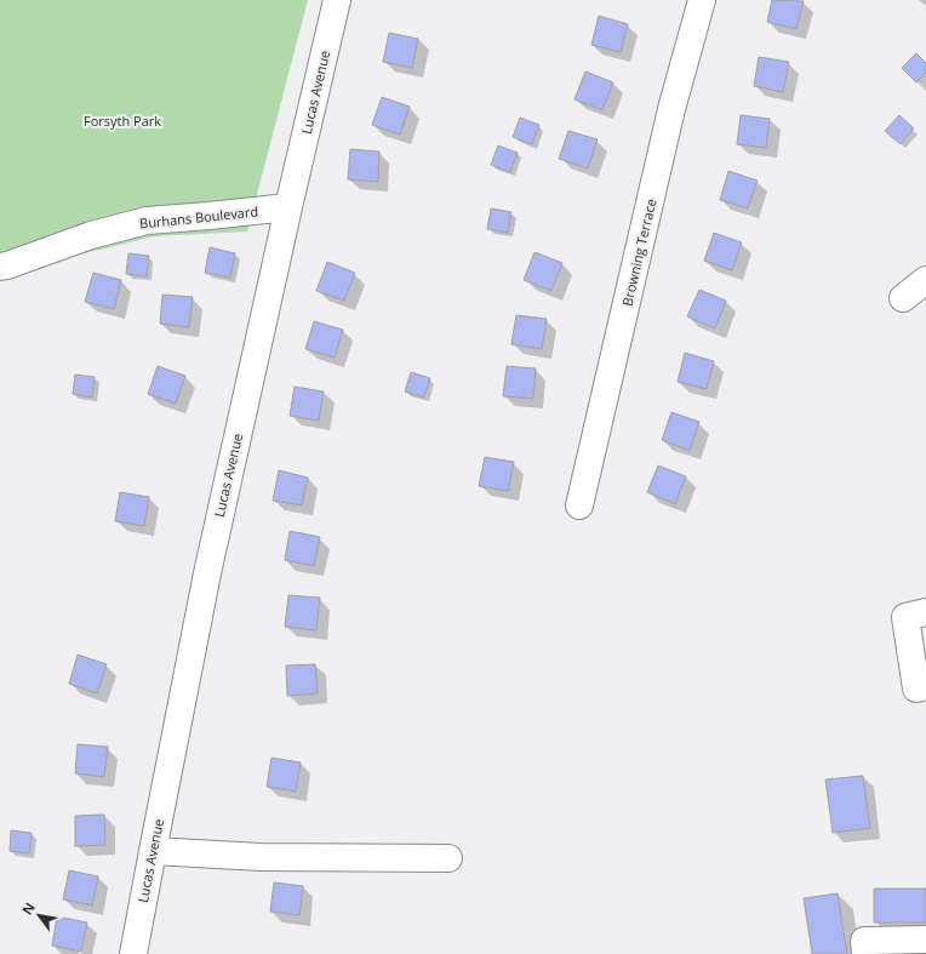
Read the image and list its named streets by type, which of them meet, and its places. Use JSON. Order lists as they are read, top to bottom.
{
  "streets": {
    "street": ["Lucas Avenue", "Burhans Boulevard", "Browning Terrace"]
  },
  "crossings": [
    ["Lucas Avenue", "Burhans Boulevard"]
  ],
  "parks": ["Forsyth Park"],
  "north": "top left"
}
